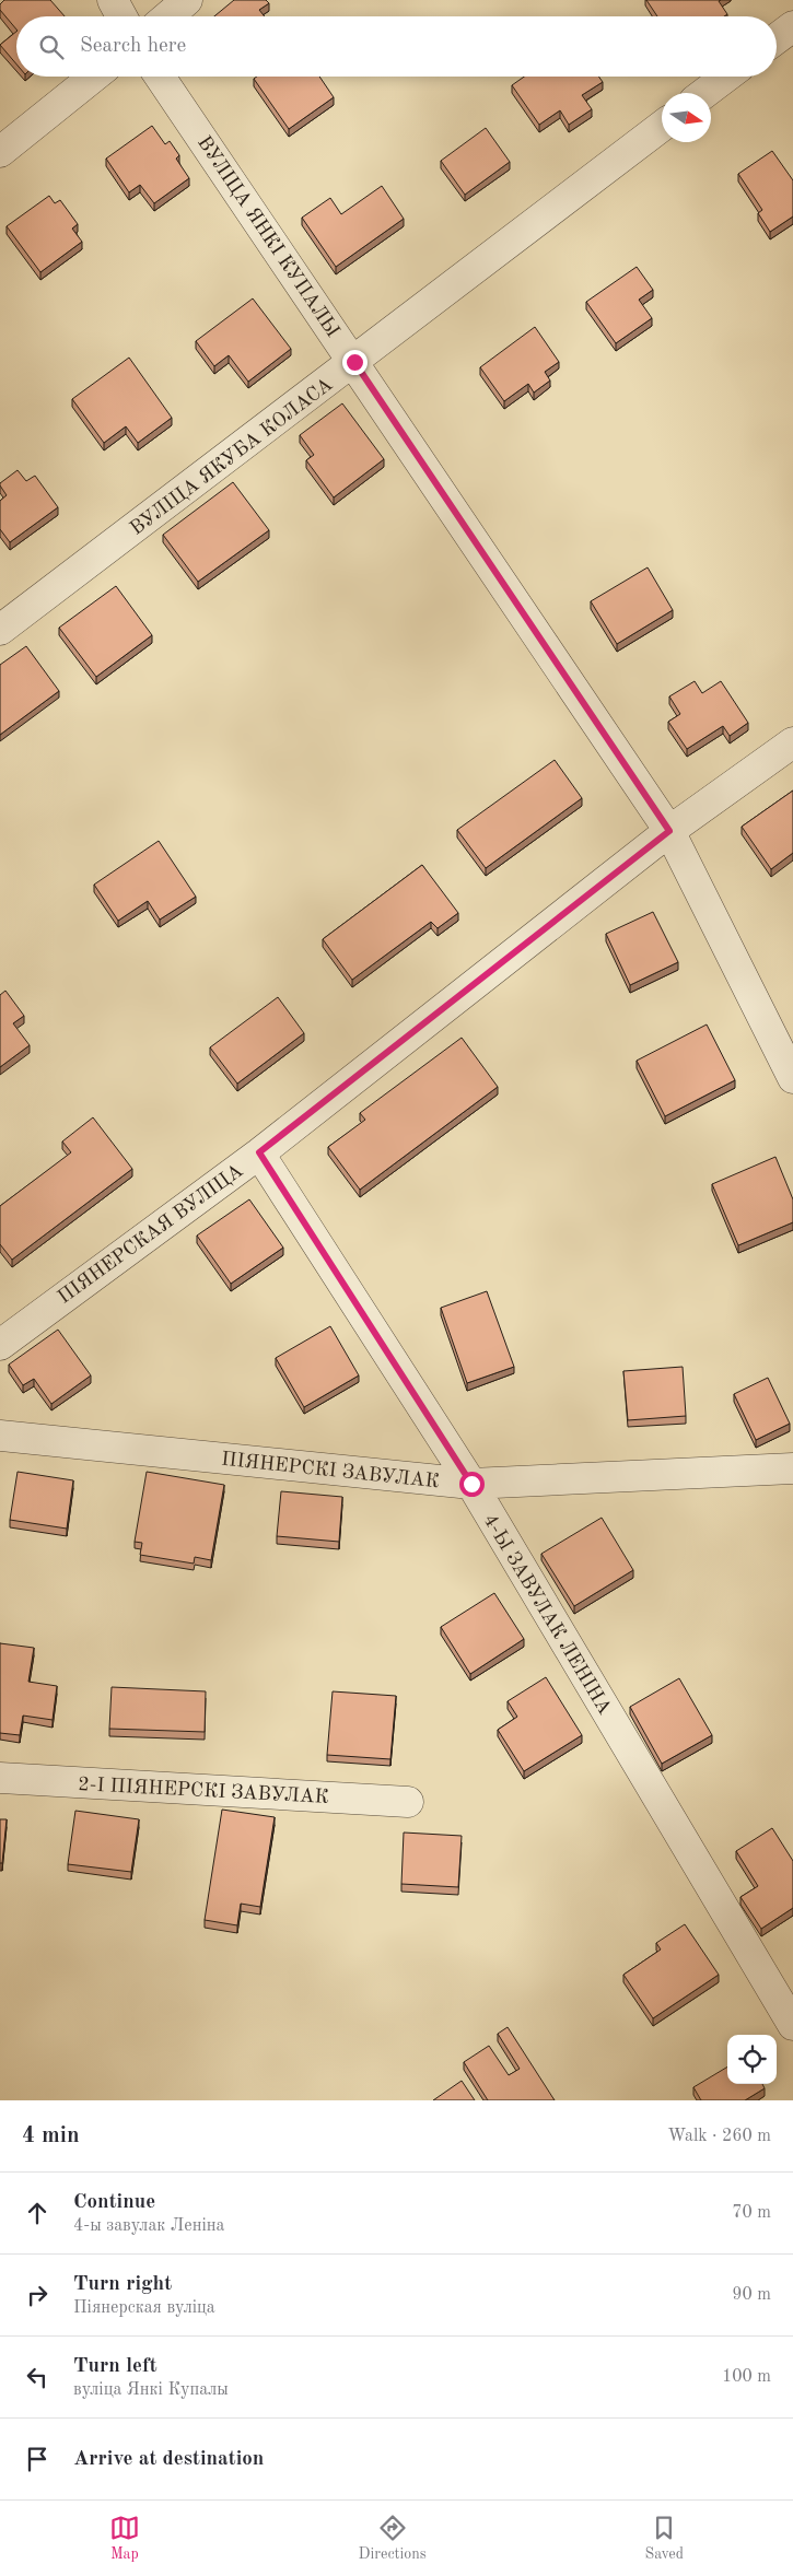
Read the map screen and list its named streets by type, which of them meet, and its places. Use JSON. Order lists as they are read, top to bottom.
{
  "streets": {
    "street": [
      "ВУЛІЦА ЯНКІ КУПАЛЫ",
      "ВУЛІЦА ЯКУБА КОЛАСА",
      "ПІЯНЕРСКАЯ ВУЛІЦА",
      "ПІЯНЕРСКІ ЗАВУЛАК",
      "4-Ы ЗАВУЛАК ЛЕНІНА",
      "2-І ПІЯНЕРСКІ ЗАВУЛАК"
    ]
  },
  "crossings": [
    ["ВУЛІЦА ЯНКІ КУПАЛЫ", "ВУЛІЦА ЯКУБА КОЛАСА"],
    ["ВУЛІЦА ЯНКІ КУПАЛЫ", "ПІЯНЕРСКАЯ ВУЛІЦА"],
    ["ПІЯНЕРСКАЯ ВУЛІЦА", "4-Ы ЗАВУЛАК ЛЕНІНА"],
    ["ПІЯНЕРСКІ ЗАВУЛАК", "4-Ы ЗАВУЛАК ЛЕНІНА"]
  ],
  "north": "right",
  "page": {
    "search": "Search here",
    "heading": ["4 min", "Walk · 260 m"],
    "list": [
      ["Continue", "4-ы завулак Леніна", "70 m"],
      ["Turn right", "Піянерская вуліца", "90 m"],
      ["Turn left", "вуліца Янкі Купалы", "100 m"],
      "Arrive at destination"
    ],
    "nav": ["Map", "Directions", "Saved"]
  }
}
